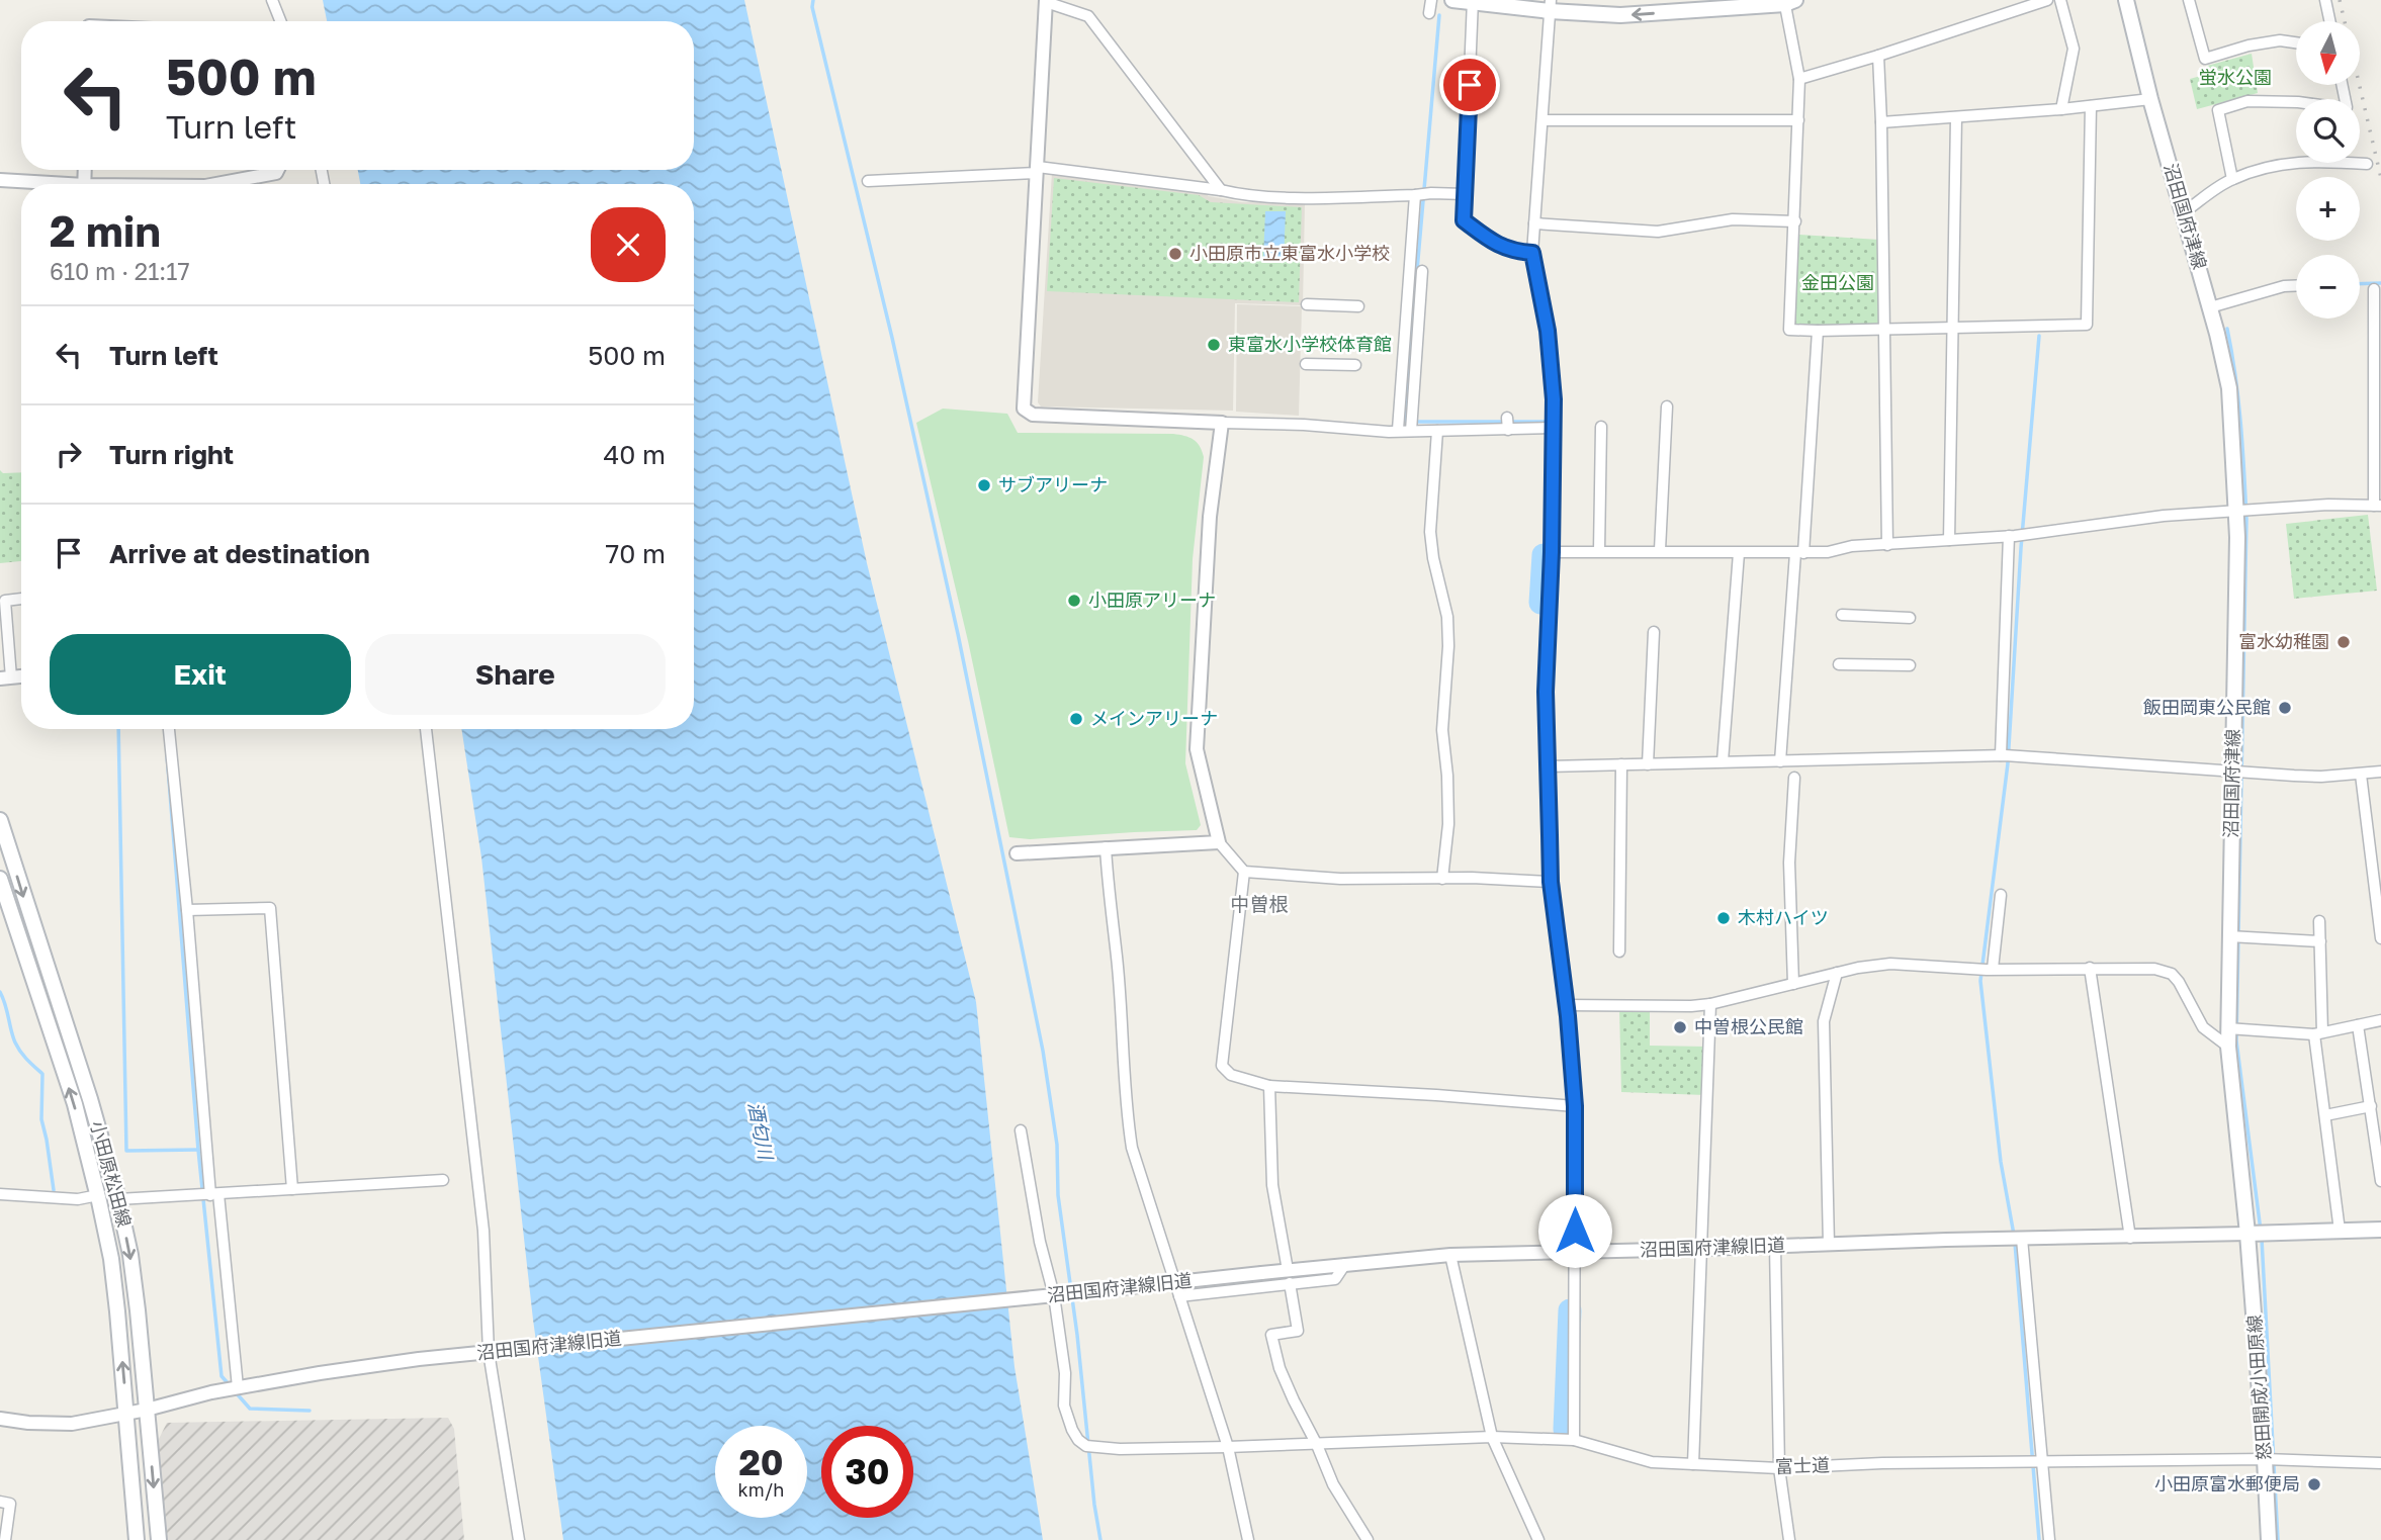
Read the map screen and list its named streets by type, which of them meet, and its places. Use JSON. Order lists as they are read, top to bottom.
{
  "streets": {
    "main road": ["沼田国府津線", "小田原松田線", "怒田開成小田原線"],
    "street": ["沼田国府津線旧道", "富士道"]
  },
  "crossings": [
    ["沼田国府津線", "沼田国府津線旧道"],
    ["沼田国府津線", "怒田開成小田原線"],
    ["小田原松田線", "沼田国府津線旧道"],
    ["沼田国府津線旧道", "怒田開成小田原線"],
    ["沼田国府津線旧道", "富士道"],
    ["怒田開成小田原線", "富士道"]
  ],
  "districts": ["中曽根"],
  "water": ["酒匂川"],
  "parks": ["蛍水公園", "金田公園"],
  "places": [
    "小田原市立東富水小学校",
    "東富水小学校体育館",
    "サブアリーナ",
    "小田原アリーナ",
    "富水幼稚園",
    "飯田岡東公民館",
    "メインアリーナ",
    "木村ハイツ",
    "中曽根公民館",
    "小田原富水郵便局"
  ],
  "north": "bottom",
  "page": {
    "map_buttons": ["+", "−"],
    "turn": ["500 m", "Turn left"],
    "heading": ["2 min", "610 m · 21:17"],
    "list": [
      {
        "name": "Turn left",
        "value": "500 m"
      },
      {
        "name": "Turn right",
        "value": "40 m"
      },
      {
        "name": "Arrive at destination",
        "value": "70 m"
      }
    ],
    "buttons": ["Exit", "Share"],
    "speed": "20 km/h",
    "limit": "30"
  }
}
